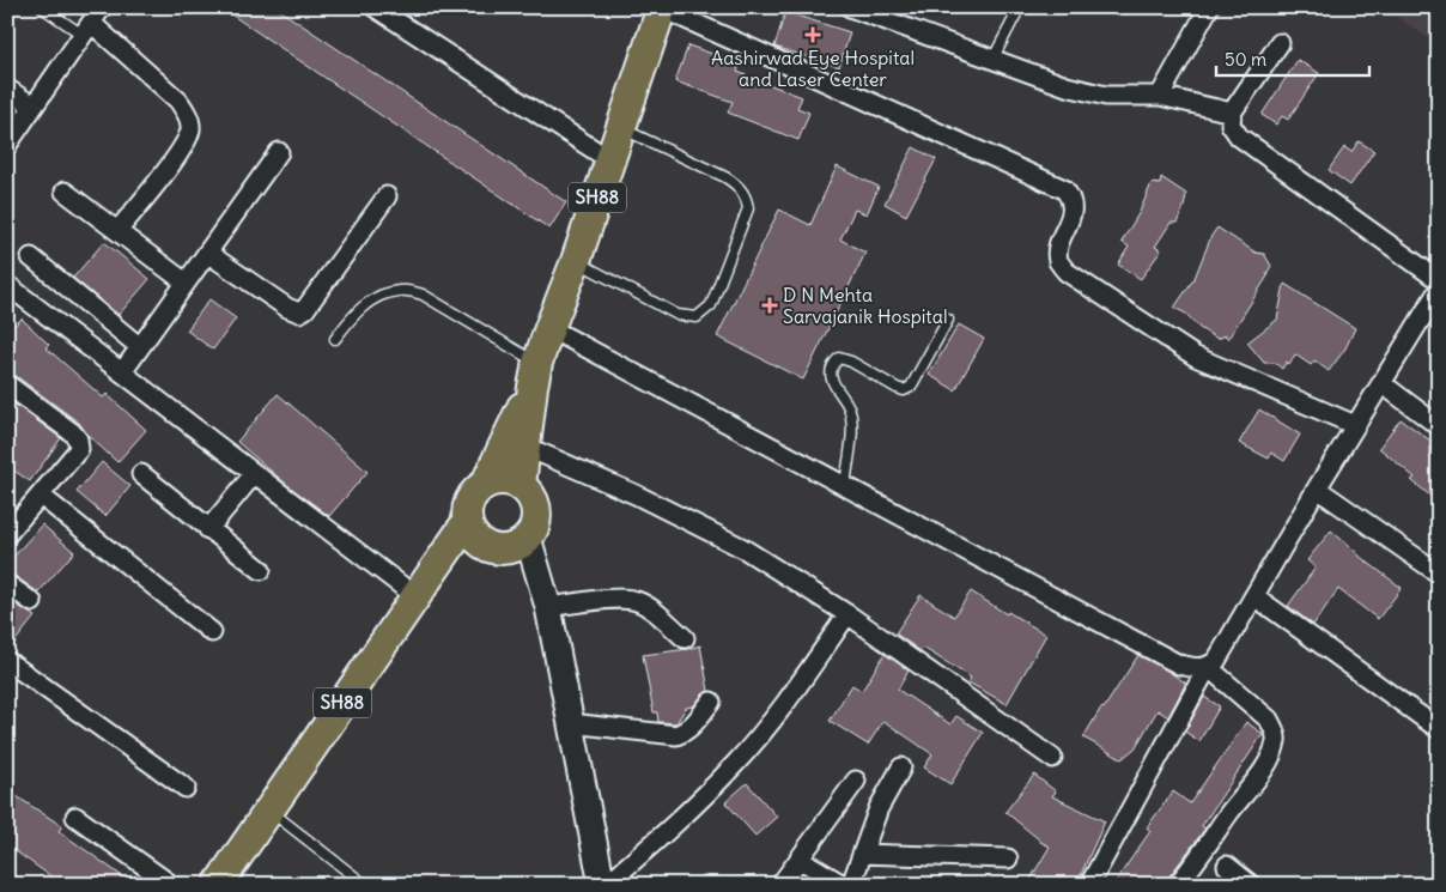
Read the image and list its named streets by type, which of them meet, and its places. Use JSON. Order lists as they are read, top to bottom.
{
  "streets": {
    "main road": ["SH88"]
  },
  "places": {
    "health": ["Aashirwad Eye Hospital and Laser Center", "D N Mehta Sarvajanik Hospital"]
  },
  "scale_bar": "50 m"
}
